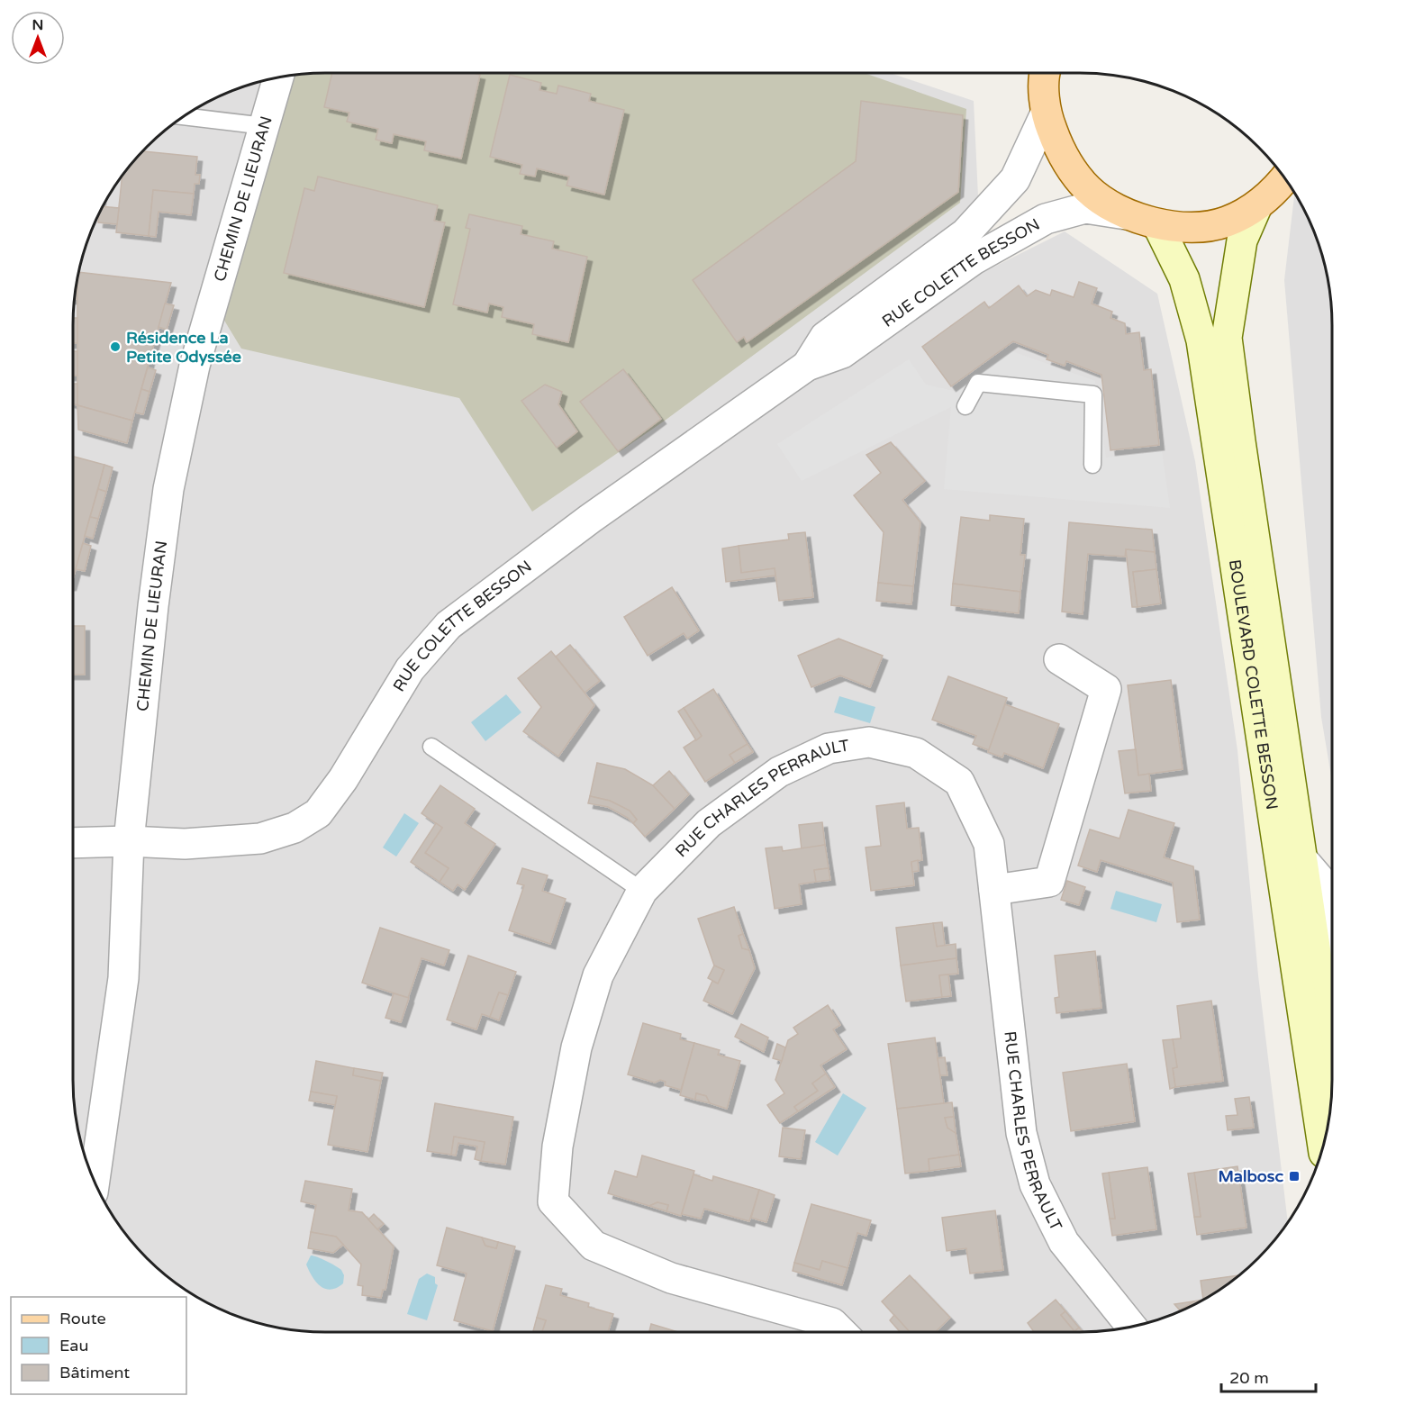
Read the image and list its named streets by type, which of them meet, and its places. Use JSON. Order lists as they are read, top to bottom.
{
  "streets": {
    "main road": ["BOULEVARD COLETTE BESSON"],
    "street": ["CHEMIN DE LIEURAN", "RUE COLETTE BESSON", "RUE CHARLES PERRAULT"]
  },
  "crossings": [
    ["CHEMIN DE LIEURAN", "RUE COLETTE BESSON"]
  ],
  "places": {
    "other": ["Résidence La Petite Odyssée"],
    "transit": ["Malbosc"]
  },
  "legend": ["Route", "Eau", "Bâtiment"],
  "scale_bar": "20 m",
  "north": "top"
}
